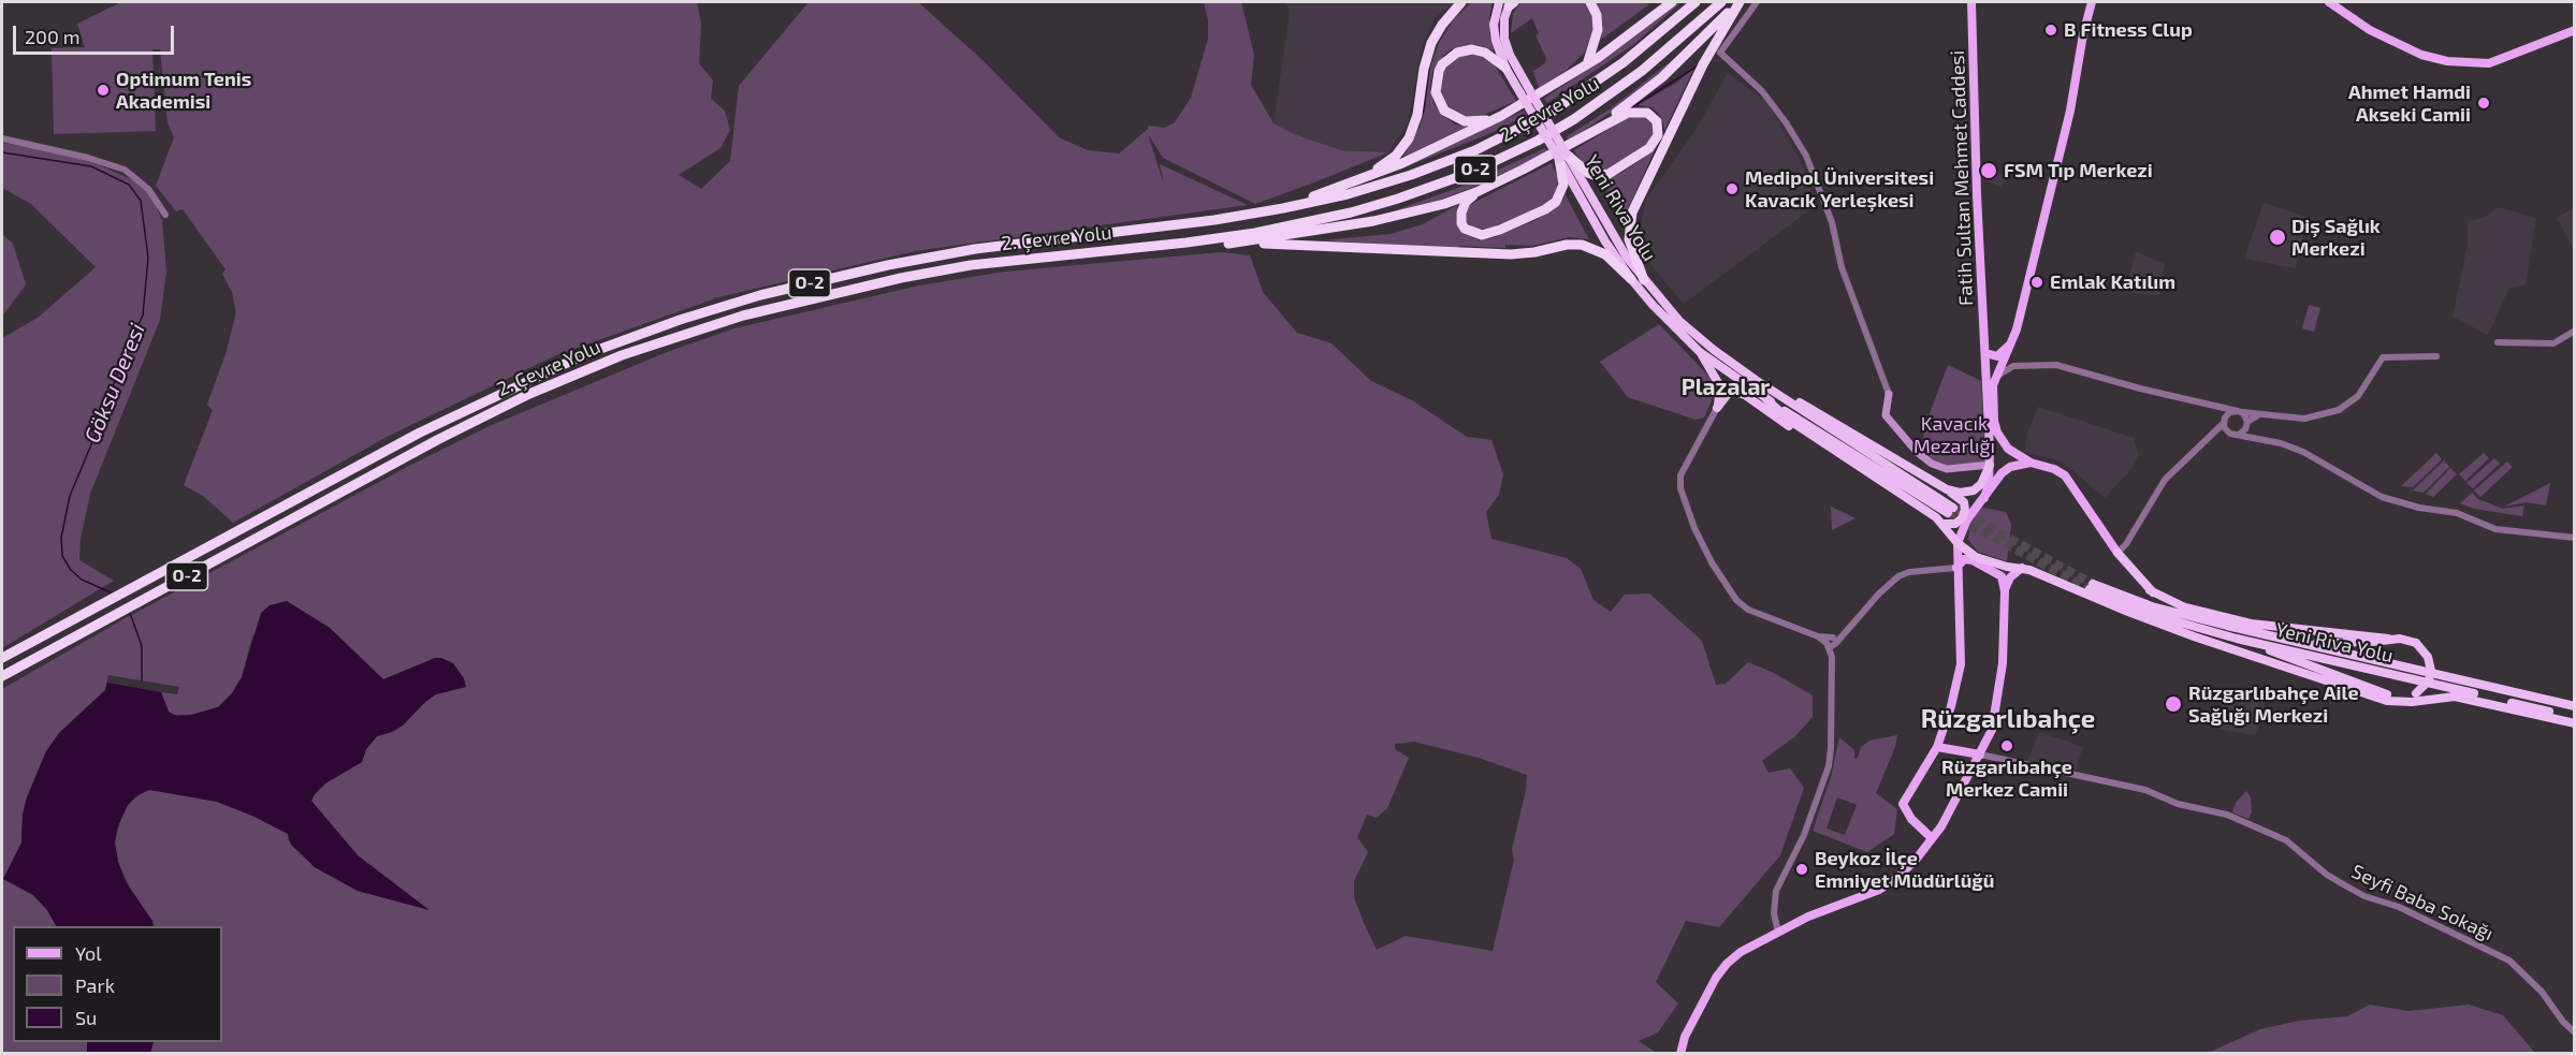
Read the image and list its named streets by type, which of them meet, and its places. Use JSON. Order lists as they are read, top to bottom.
{
  "streets": {
    "highway": ["2. Çevre Yolu", "O-2", "Yeni Riva Yolu"],
    "main road": ["Fatih Sultan Mehmet Caddesi"],
    "street": ["Seyfi Baba Sokağı"]
  },
  "districts": ["Plazalar", "Rüzgarlıbahçe"],
  "water": ["Göksu Deresi"],
  "parks": ["Kavacık Mezarlığı"],
  "places": [
    "B Fitness Clup",
    "Optimum Tenis Akademisi",
    "Ahmet Hamdi Akseki Camii",
    "FSM Tıp Merkezi",
    "Medipol Üniversitesi Kavacık Yerleşkesi",
    "Diş Sağlık Merkezi",
    "Emlak Katılım",
    "Rüzgarlıbahçe Aile Sağlığı Merkezi",
    "Rüzgarlıbahçe Merkez Camii",
    "Beykoz İlçe Emniyet Müdürlüğü"
  ],
  "legend": ["Yol", "Park", "Su"],
  "scale_bar": "200 m"
}
